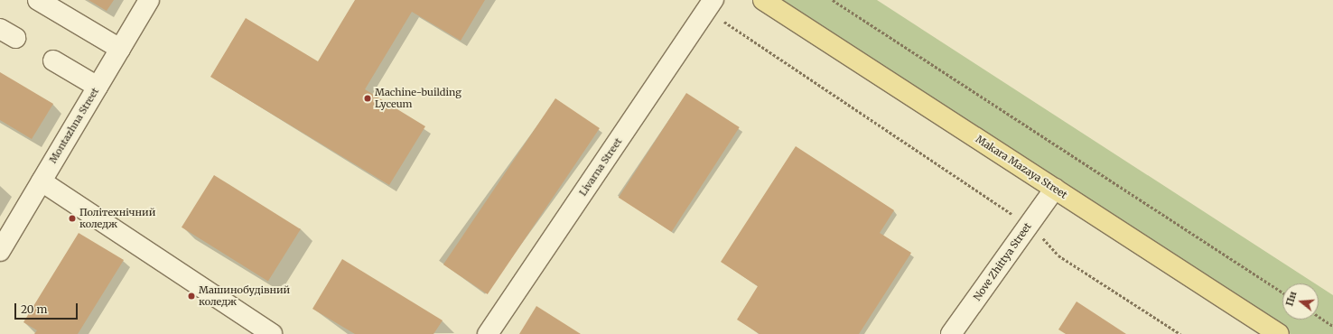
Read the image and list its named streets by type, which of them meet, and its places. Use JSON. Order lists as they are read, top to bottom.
{
  "streets": {
    "main road": ["Makara Mazaya Street"],
    "street": ["Montazhna Street", "Livarna Street", "Nove Zhittya Street"]
  },
  "crossings": [
    ["Makara Mazaya Street", "Nove Zhittya Street"]
  ],
  "places": ["Machine-building Lyceum", "Політехнічний коледж", "Машинобудівний коледж"],
  "scale_bar": "20 m",
  "north": "left"
}
